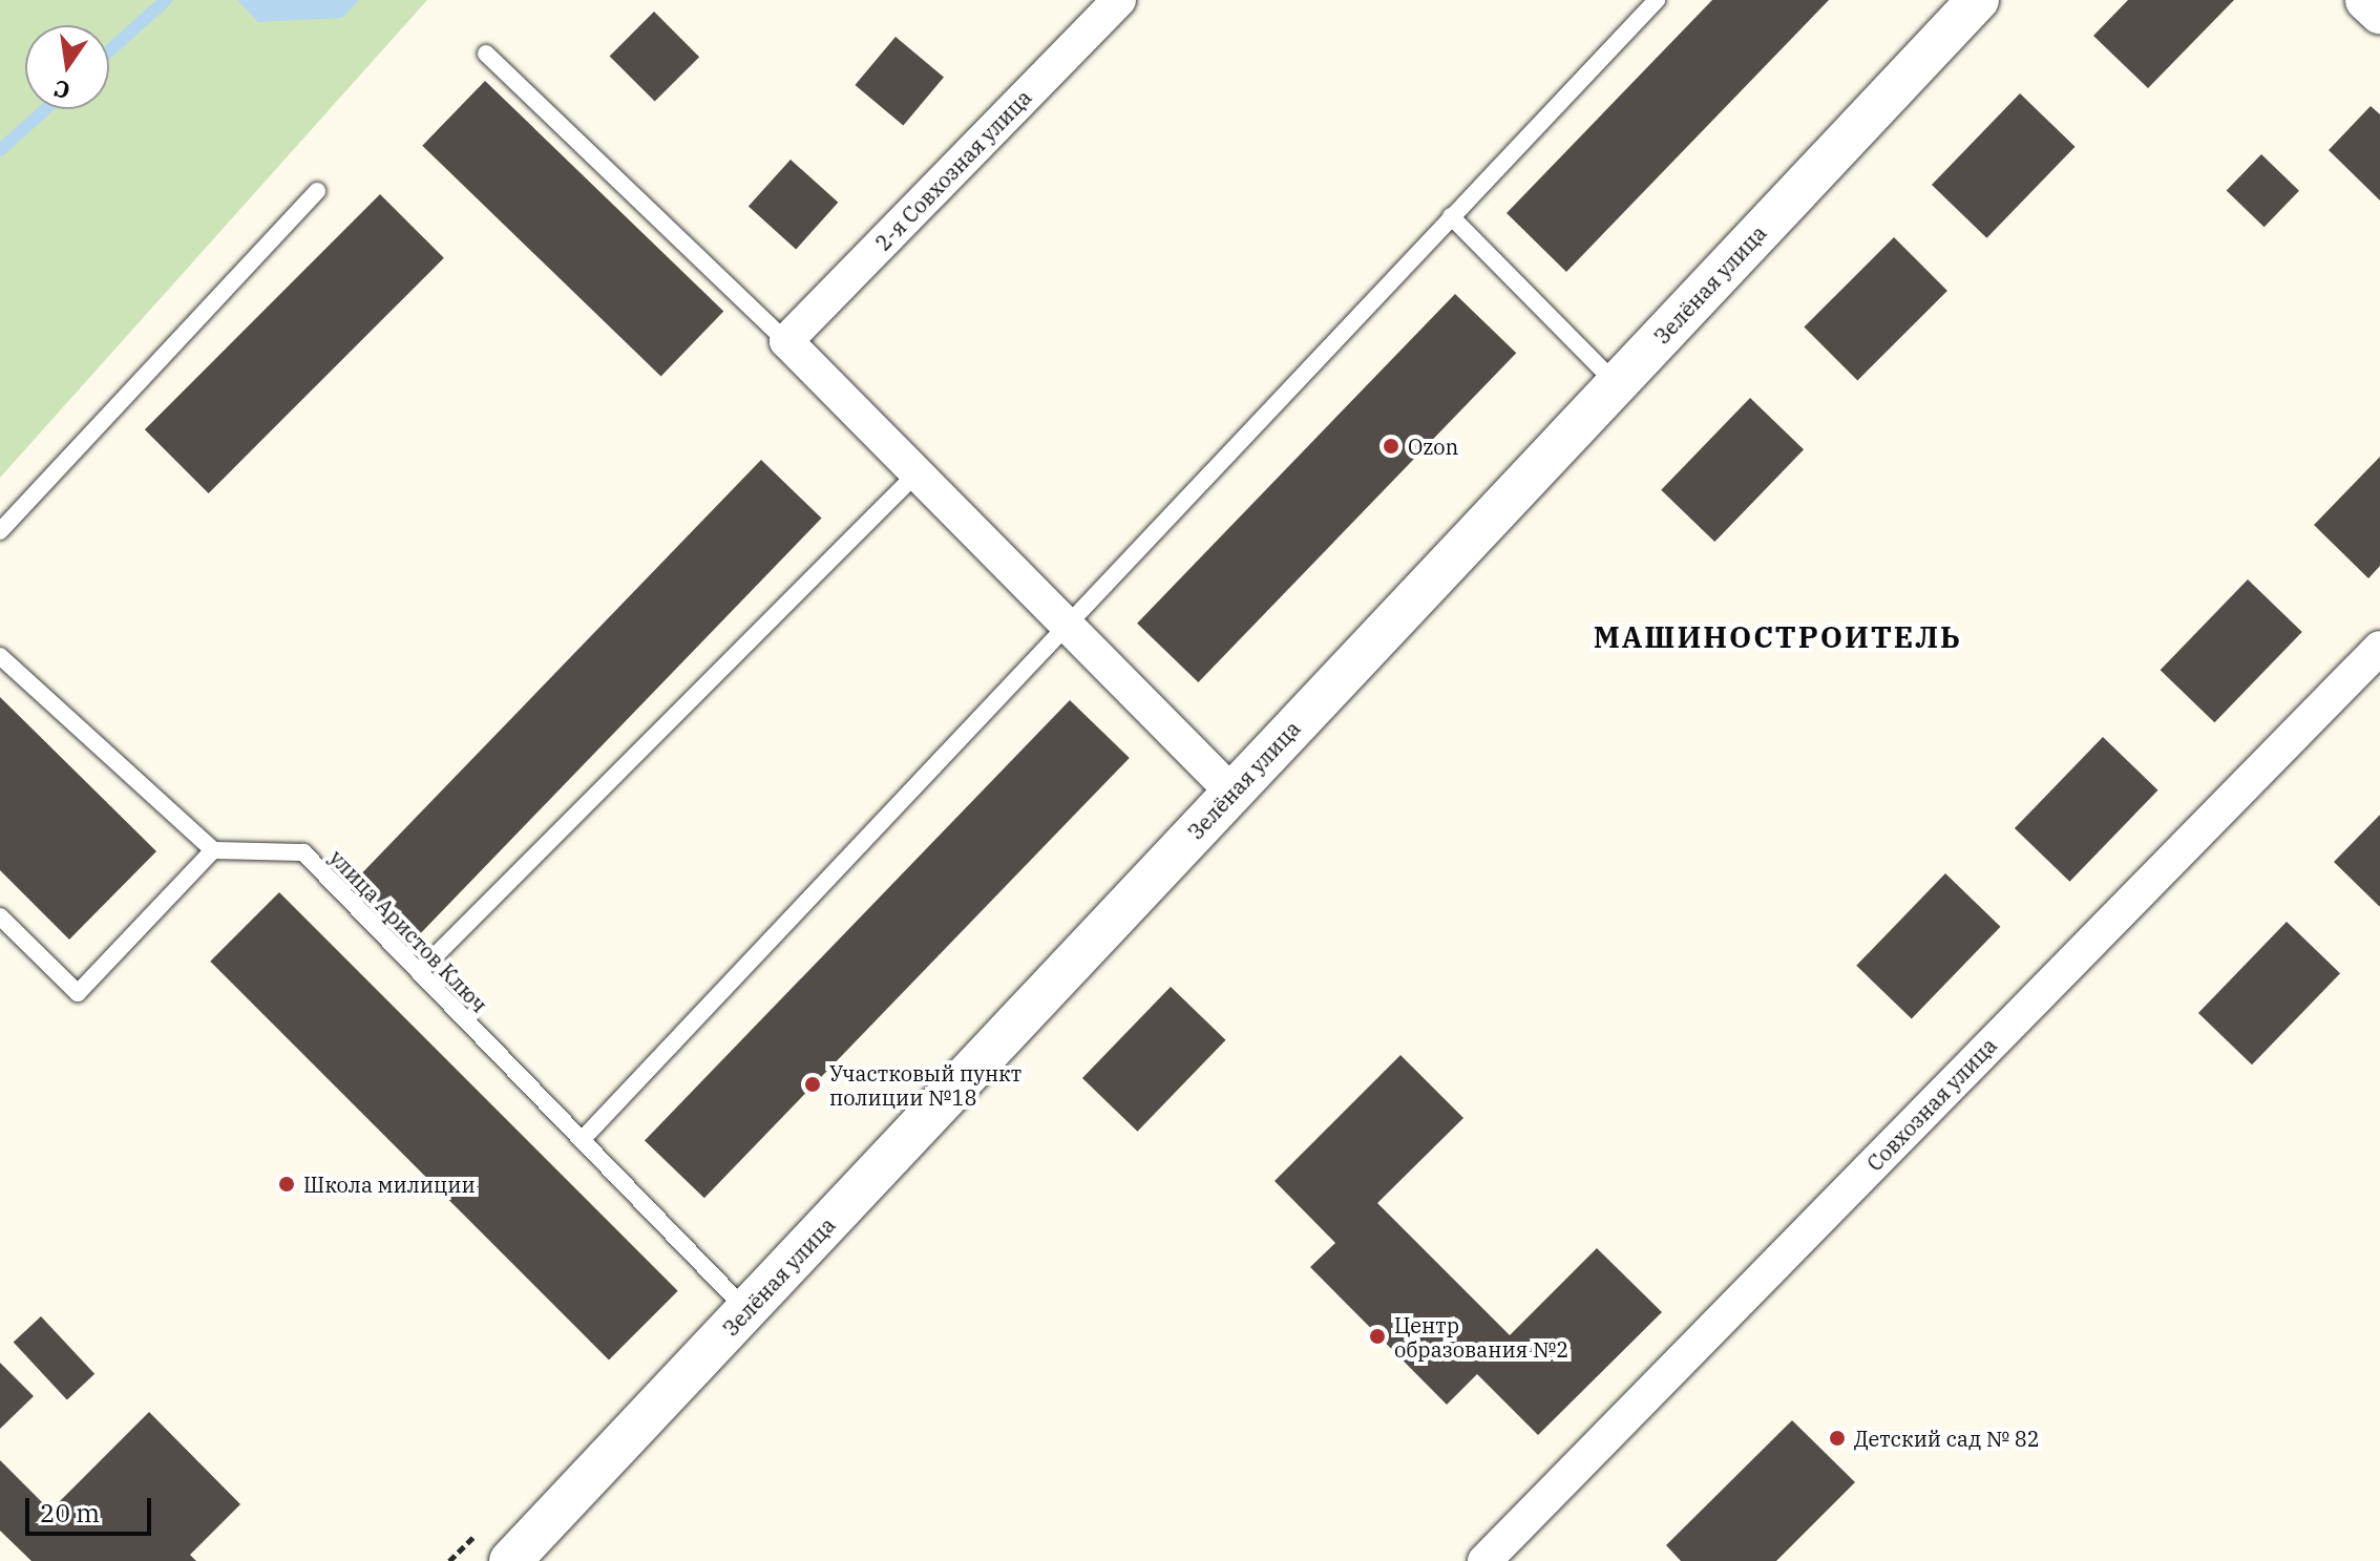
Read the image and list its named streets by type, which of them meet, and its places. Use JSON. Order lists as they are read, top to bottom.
{
  "streets": {
    "street": ["2-я Совхозная улица", "Зелёная улица", "Совхозная улица"],
    "lane": ["улица Аристов Ключ"]
  },
  "crossings": [
    ["Зелёная улица", "улица Аристов Ключ"]
  ],
  "districts": ["МАШИНОСТРОИТЕЛЬ"],
  "places": [
    "Ozon",
    "Участковый пункт полиции №18",
    "Школа милиции",
    "Центр образования №2",
    "Детский сад № 82"
  ],
  "scale_bar": "20 m",
  "north": "bottom"
}
